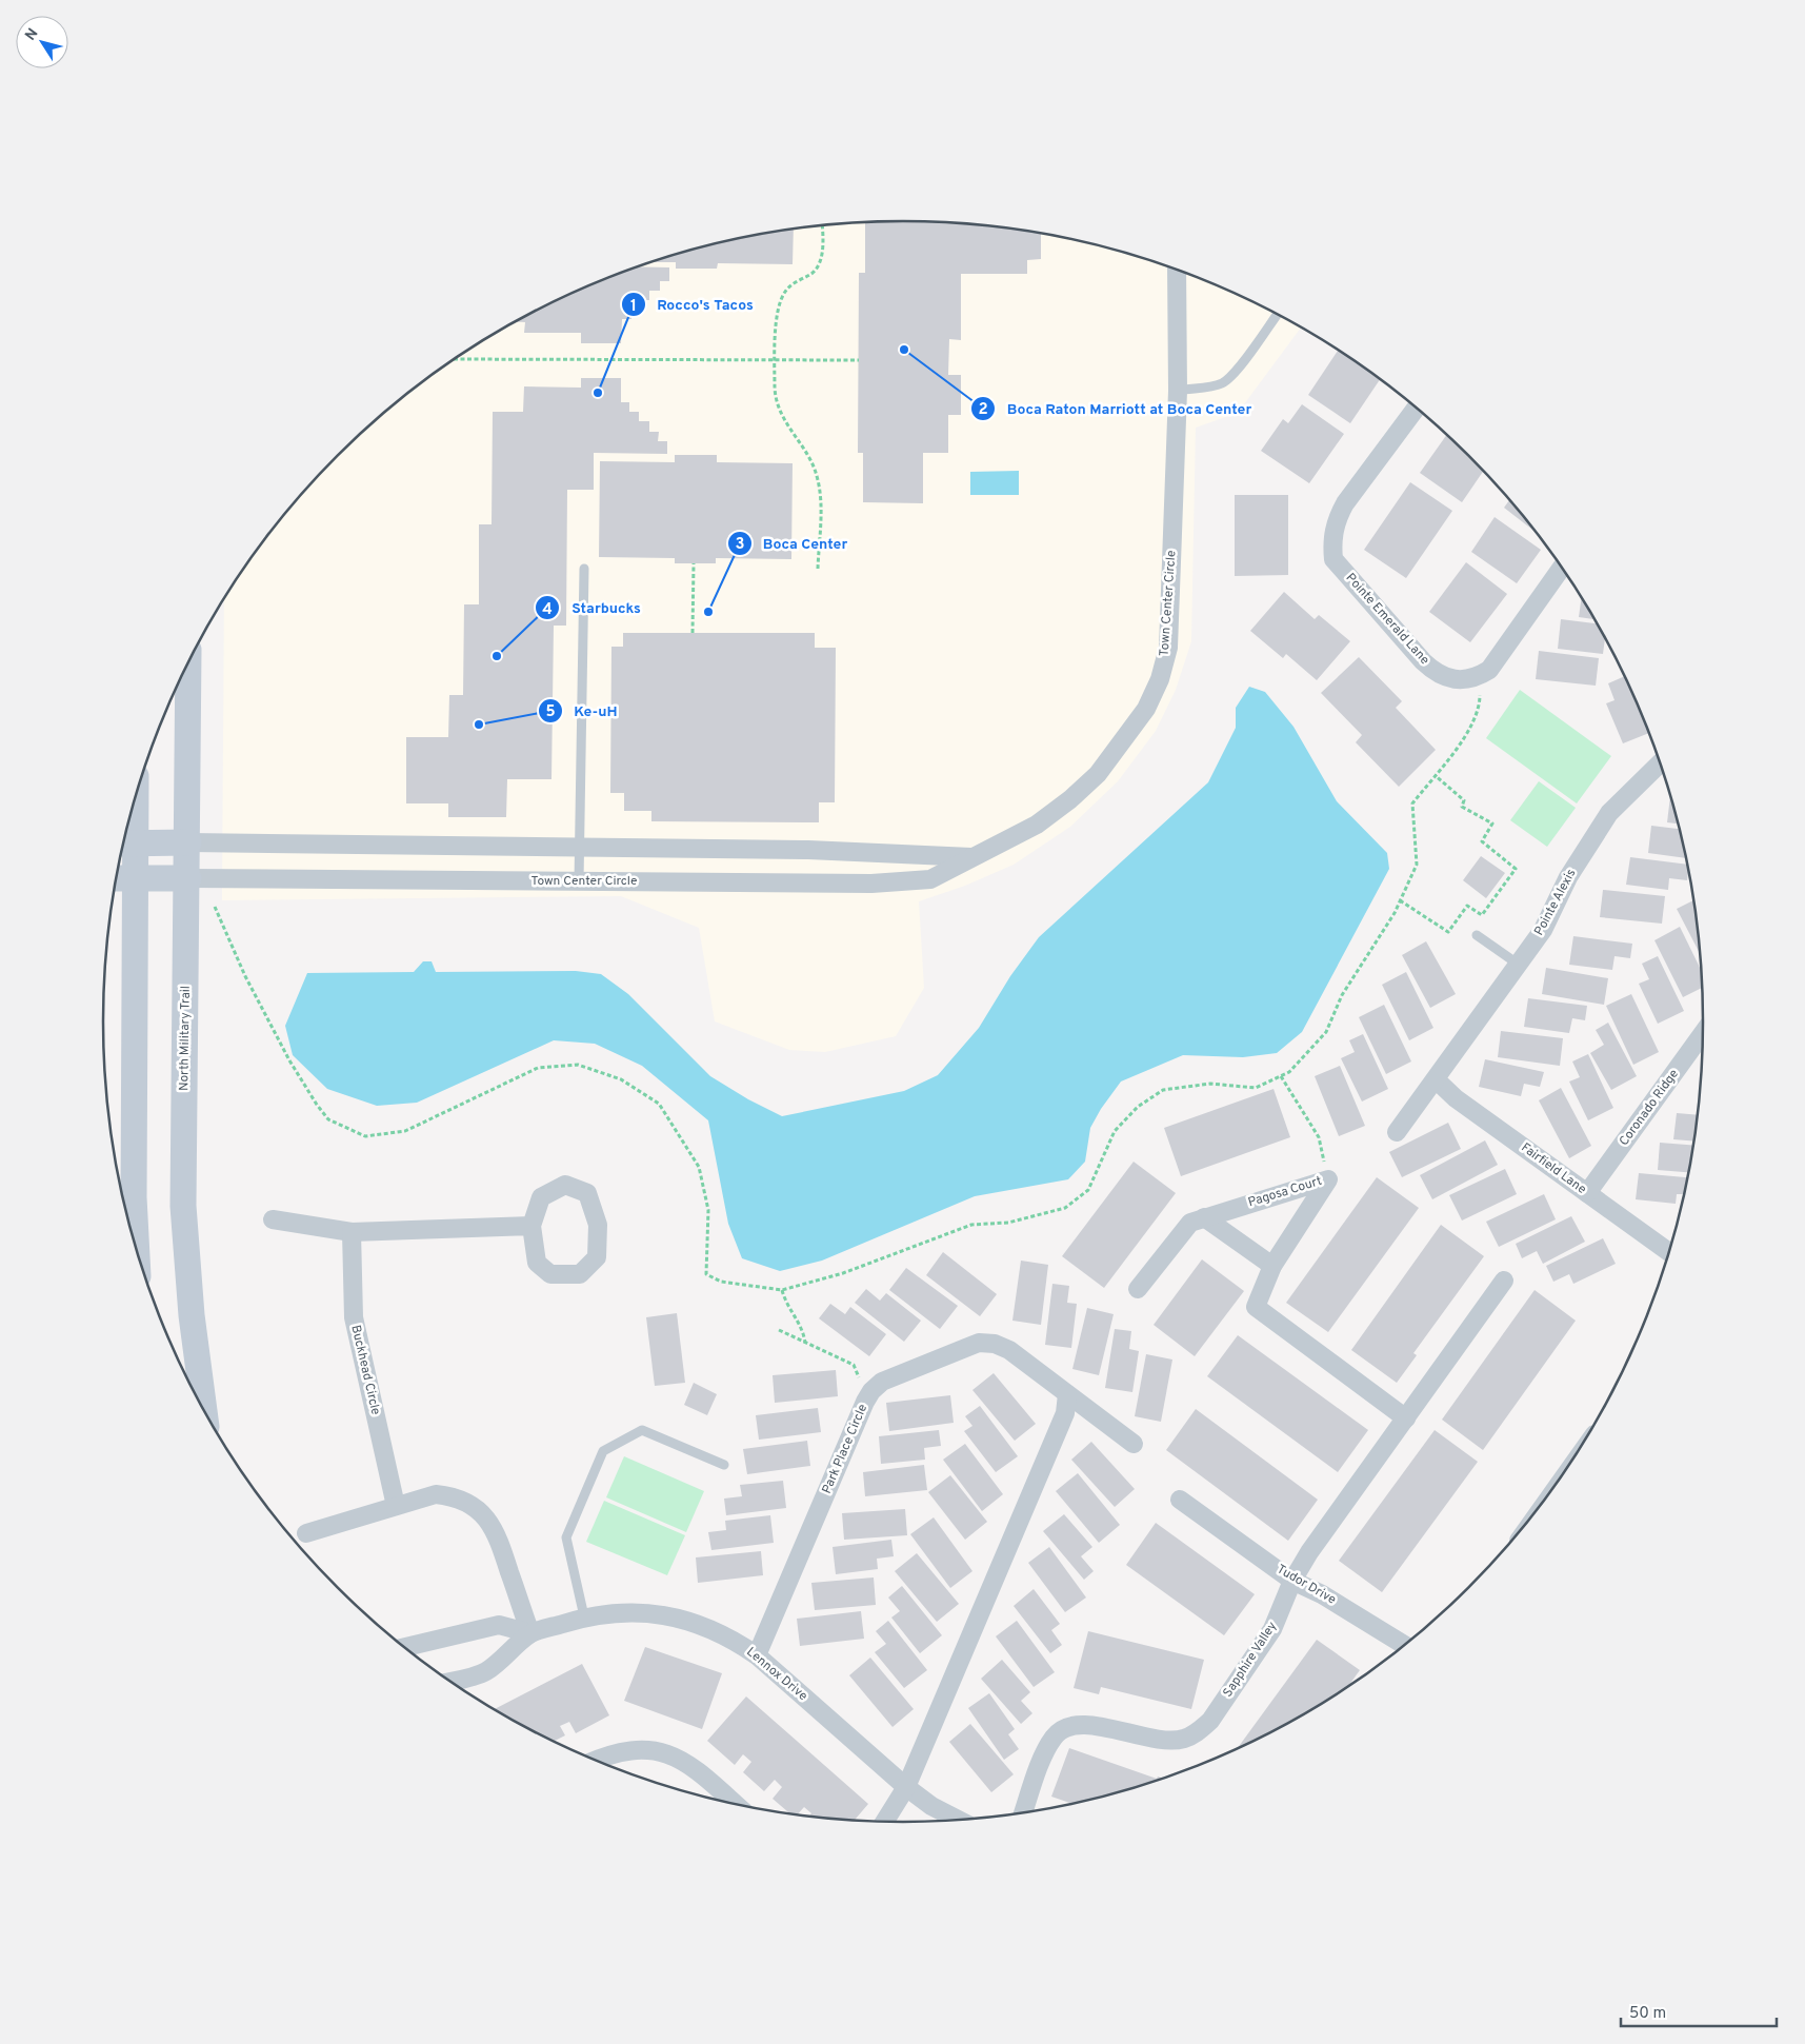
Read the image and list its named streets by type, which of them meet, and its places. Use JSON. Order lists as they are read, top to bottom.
{
  "streets": {
    "main road": ["North Military Trail"],
    "street": [
      "Town Center Circle",
      "Pointe Emerald Lane",
      "Pointe Alexis",
      "Coronado Ridge",
      "Fairfield Lane",
      "Pagosa Court",
      "Buckhead Circle",
      "Park Place Circle",
      "Tudor Drive",
      "Sapphire Valley",
      "Lennox Drive"
    ]
  },
  "crossings": [
    ["Town Center Circle", "North Military Trail"],
    ["Pointe Alexis", "Fairfield Lane"],
    ["Coronado Ridge", "Fairfield Lane"],
    ["Pagosa Court", "Sapphire Valley"],
    ["Park Place Circle", "Lennox Drive"],
    ["Tudor Drive", "Sapphire Valley"]
  ],
  "places": [
    "Boca Raton Marriott at Boca Center",
    "Rocco's Tacos",
    "Boca Center",
    "Starbucks",
    "Ke-uH"
  ],
  "scale_bar": "50 m",
  "north": "top left"
}
